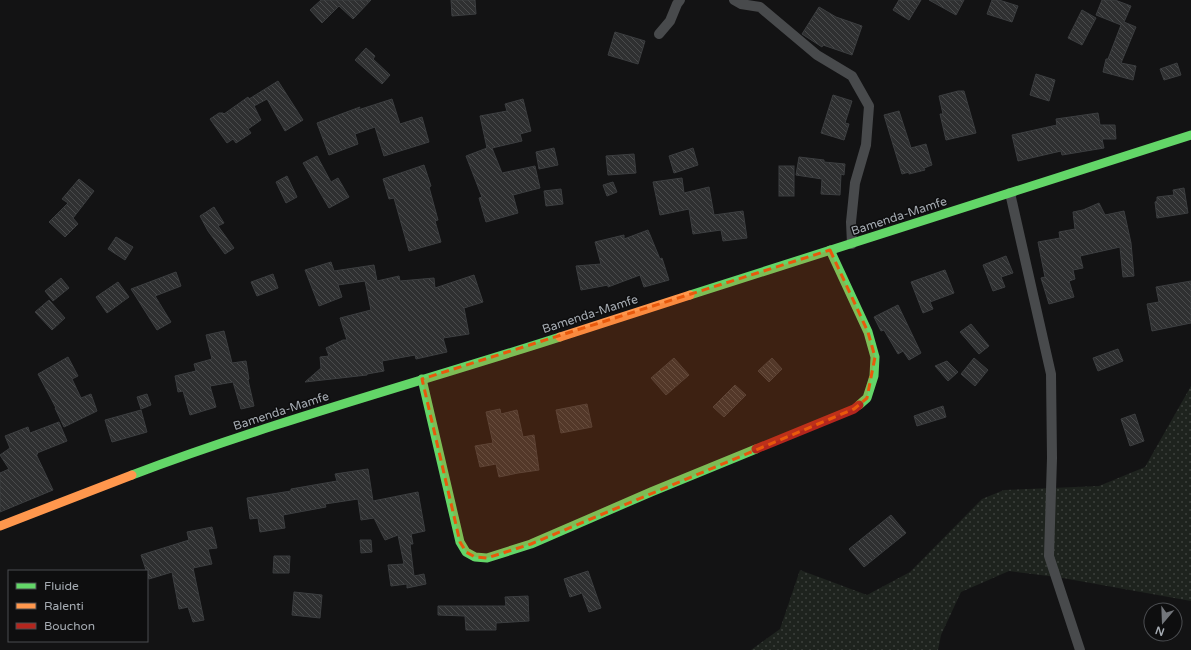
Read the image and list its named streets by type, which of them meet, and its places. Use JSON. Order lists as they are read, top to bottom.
{
  "streets": {
    "main road": ["Bamenda-Mamfe"]
  },
  "legend": ["Fluide", "Ralenti", "Bouchon"],
  "north": "bottom"
}
